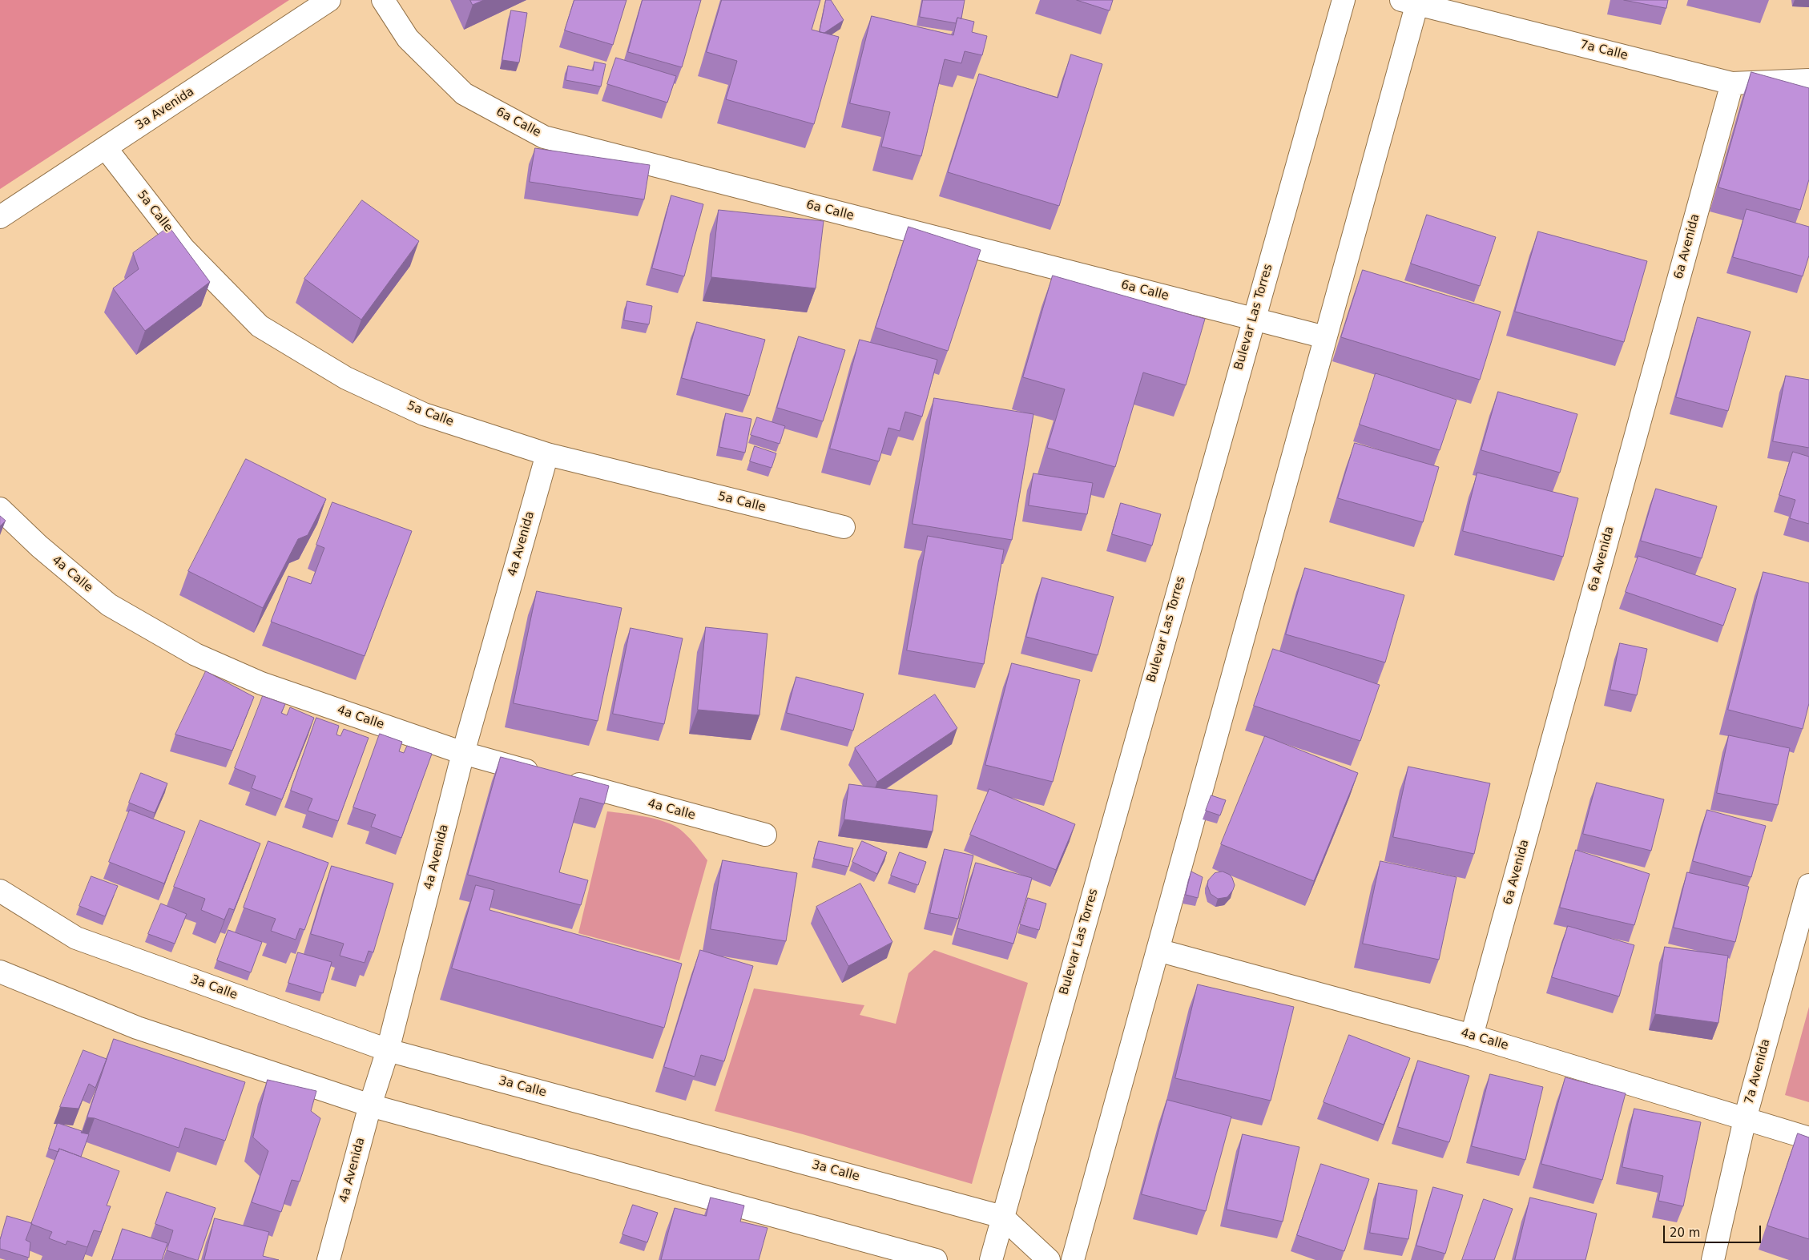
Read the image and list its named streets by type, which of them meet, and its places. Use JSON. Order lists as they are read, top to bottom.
{
  "streets": {
    "street": [
      "7a Calle",
      "3a Avenida",
      "6a Calle",
      "5a Calle",
      "6a Avenida",
      "Bulevar Las Torres",
      "4a Avenida",
      "4a Calle",
      "3a Calle",
      "7a Avenida"
    ]
  },
  "crossings": [
    ["7a Calle", "6a Avenida"],
    ["3a Avenida", "5a Calle"],
    ["6a Calle", "Bulevar Las Torres"],
    ["5a Calle", "4a Avenida"],
    ["6a Avenida", "4a Calle"],
    ["Bulevar Las Torres", "3a Calle"],
    ["4a Avenida", "4a Calle"],
    ["4a Avenida", "3a Calle"],
    ["4a Calle", "7a Avenida"]
  ],
  "scale_bar": "20 m"
}
